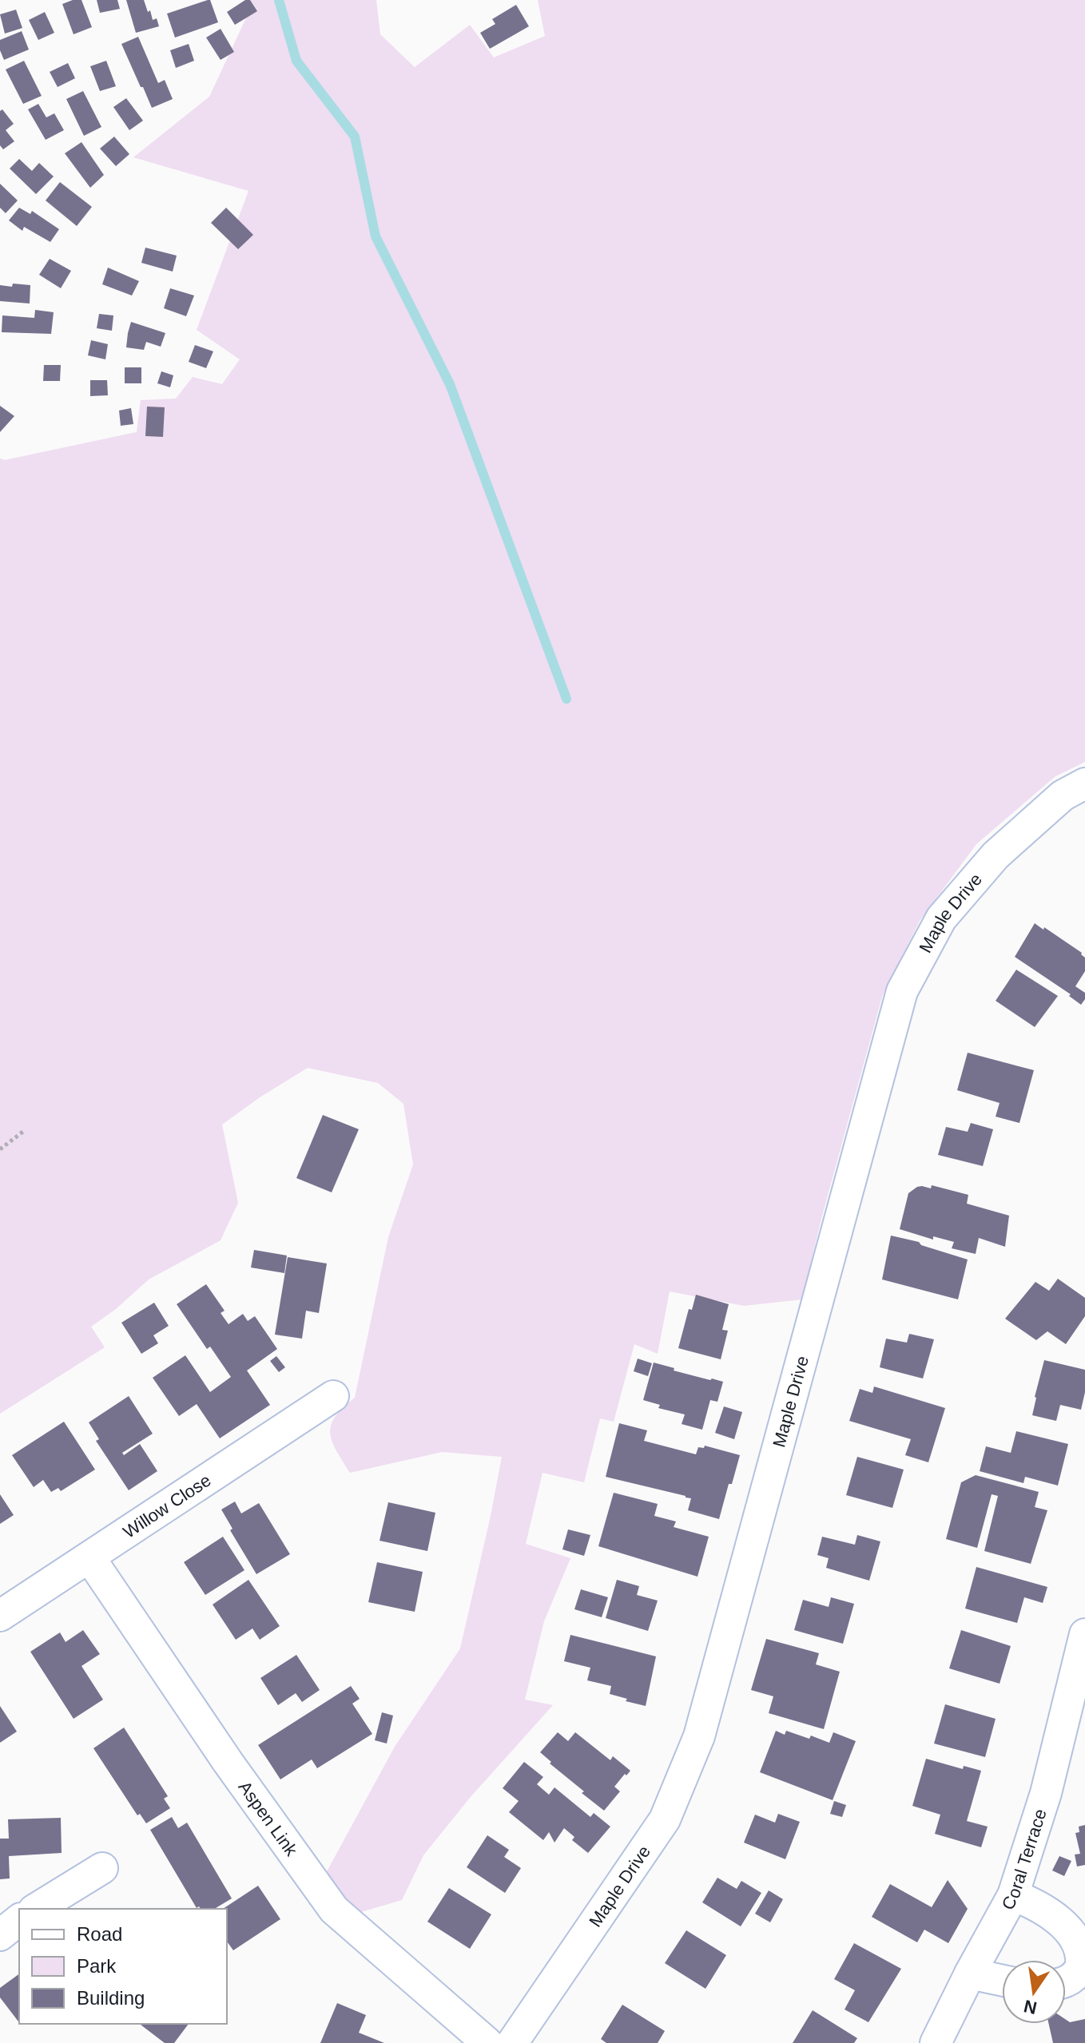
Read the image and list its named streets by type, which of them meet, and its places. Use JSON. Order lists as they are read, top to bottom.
{
  "streets": {
    "street": [
      "Maple Drive",
      "Willow Close",
      "Aspen Link",
      "Coral Terrace"
    ]
  },
  "crossings": [
    ["Willow Close", "Aspen Link"]
  ],
  "legend": ["Road", "Park", "Building"],
  "north": "bottom"
}
